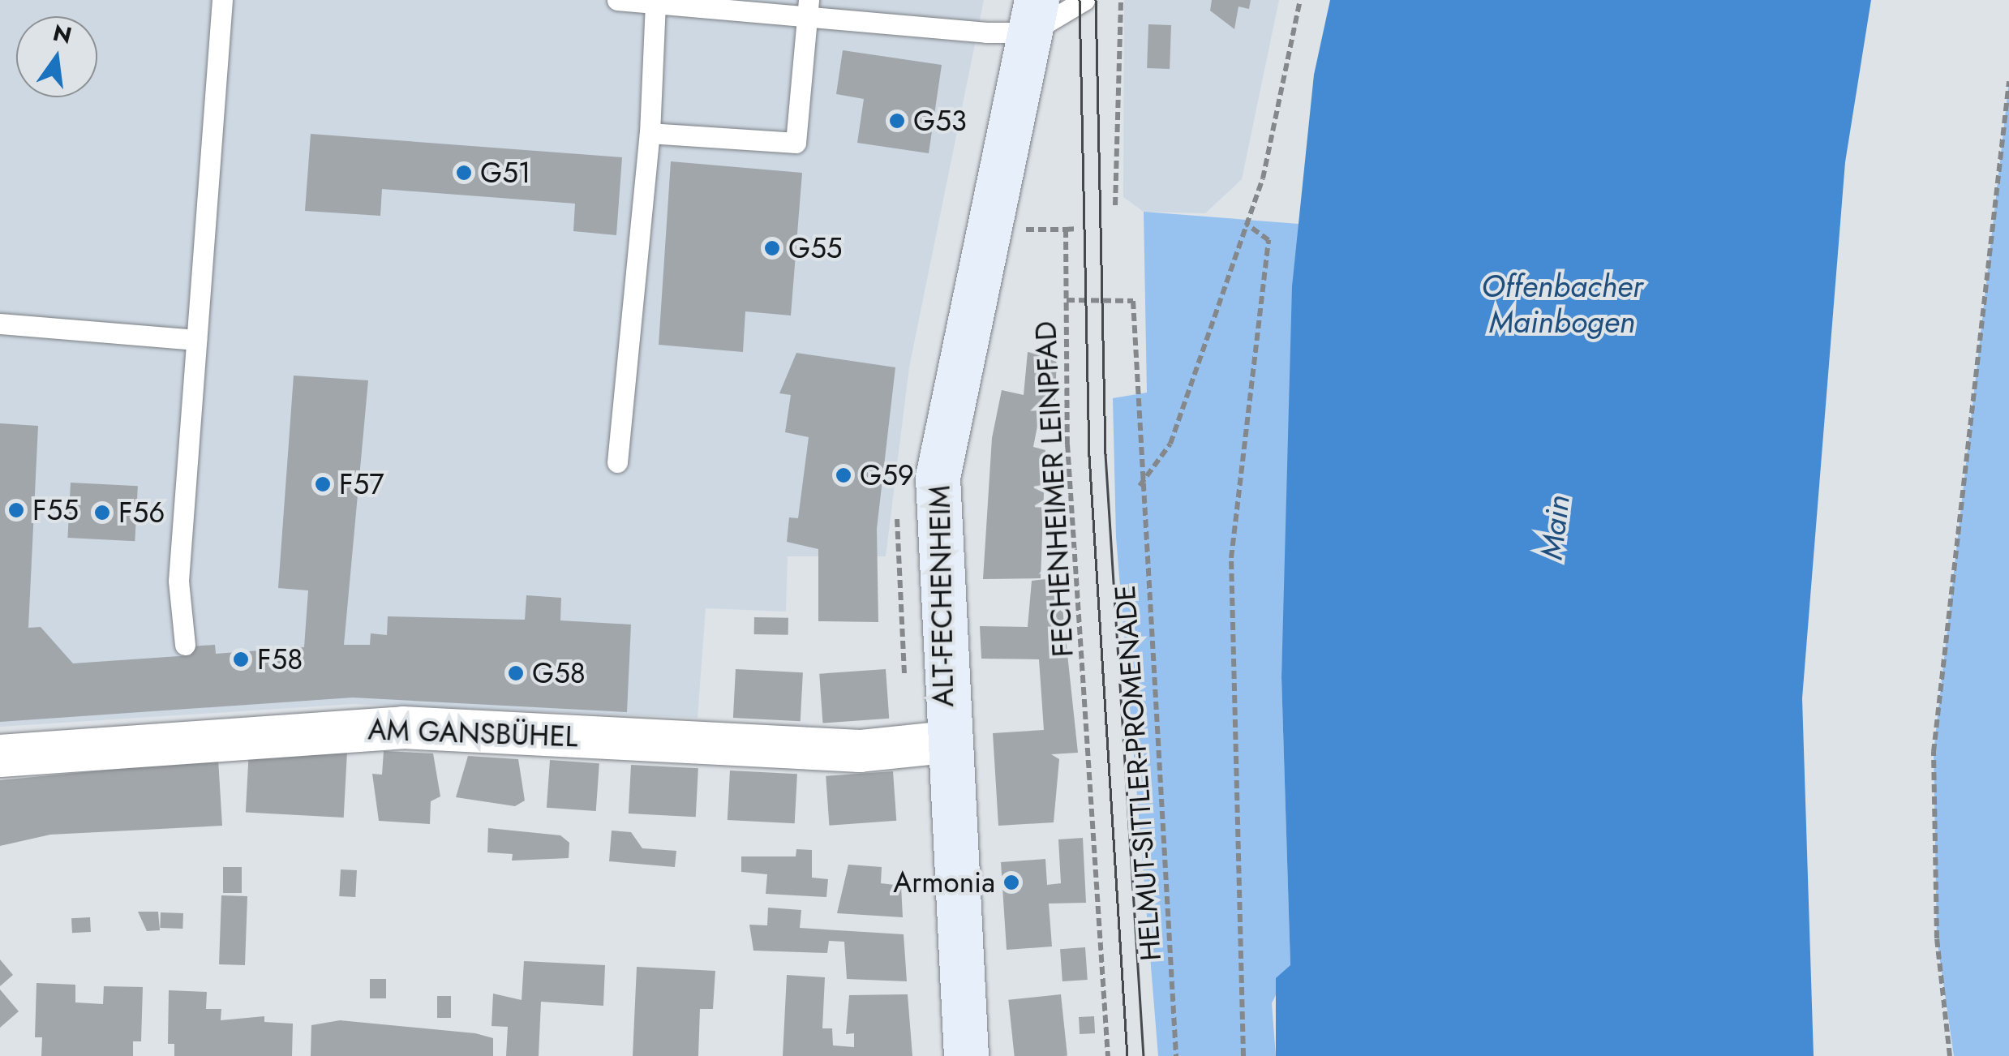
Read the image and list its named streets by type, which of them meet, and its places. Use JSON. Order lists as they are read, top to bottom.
{
  "streets": {
    "street": ["ALT-FECHENHEIM", "AM GANSBÜHEL"],
    "path": ["FECHENHEIMER LEINPFAD", "HELMUT-SITTLER-PROMENADE"]
  },
  "crossings": [
    ["FECHENHEIMER LEINPFAD", "HELMUT-SITTLER-PROMENADE"],
    ["ALT-FECHENHEIM", "AM GANSBÜHEL"]
  ],
  "water": ["Offenbacher Mainbogen", "Main"],
  "places": [
    "G53",
    "G51",
    "G55",
    "G59",
    "F57",
    "F55",
    "F56",
    "F58",
    "G58",
    "Armonia"
  ],
  "north": "top"
}
